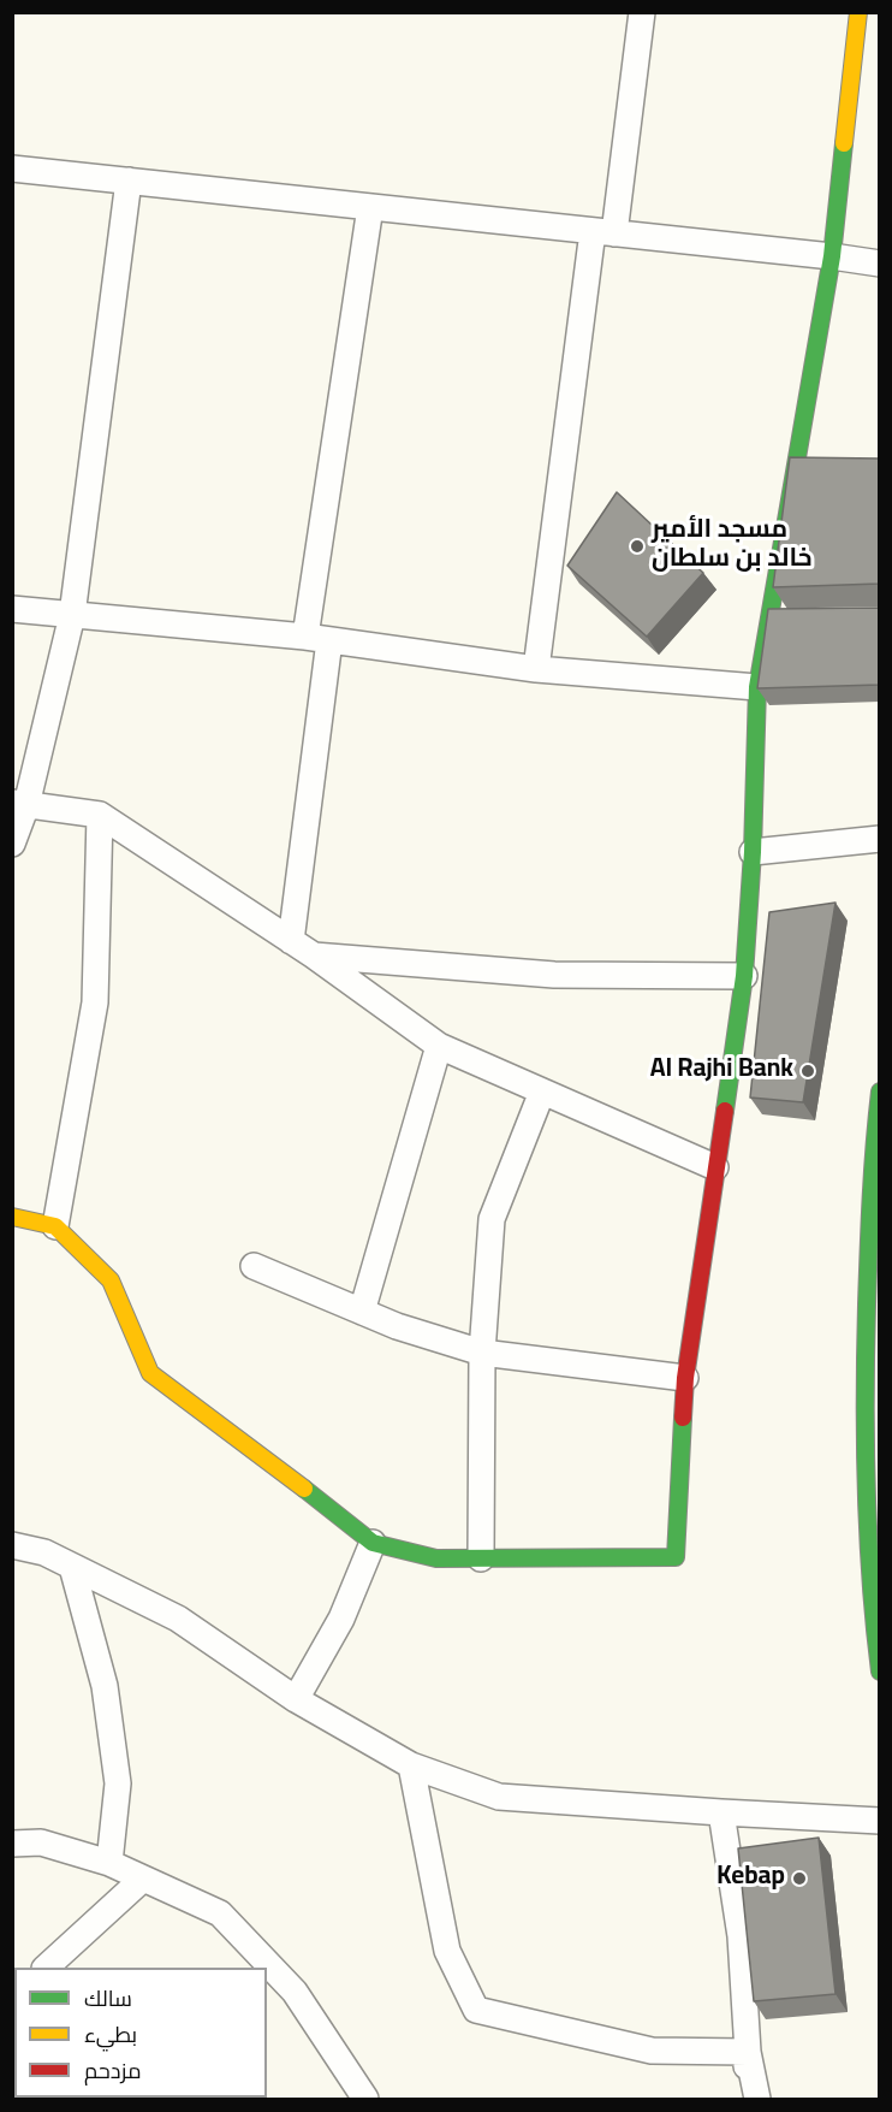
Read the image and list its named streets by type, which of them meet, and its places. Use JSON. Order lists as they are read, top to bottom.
{
  "places": ["مسجد الأمير خالد بن سلطان", "Al Rajhi Bank", "Kebap"],
  "legend": ["سالك", "بطيء", "مزدحم"]
}
